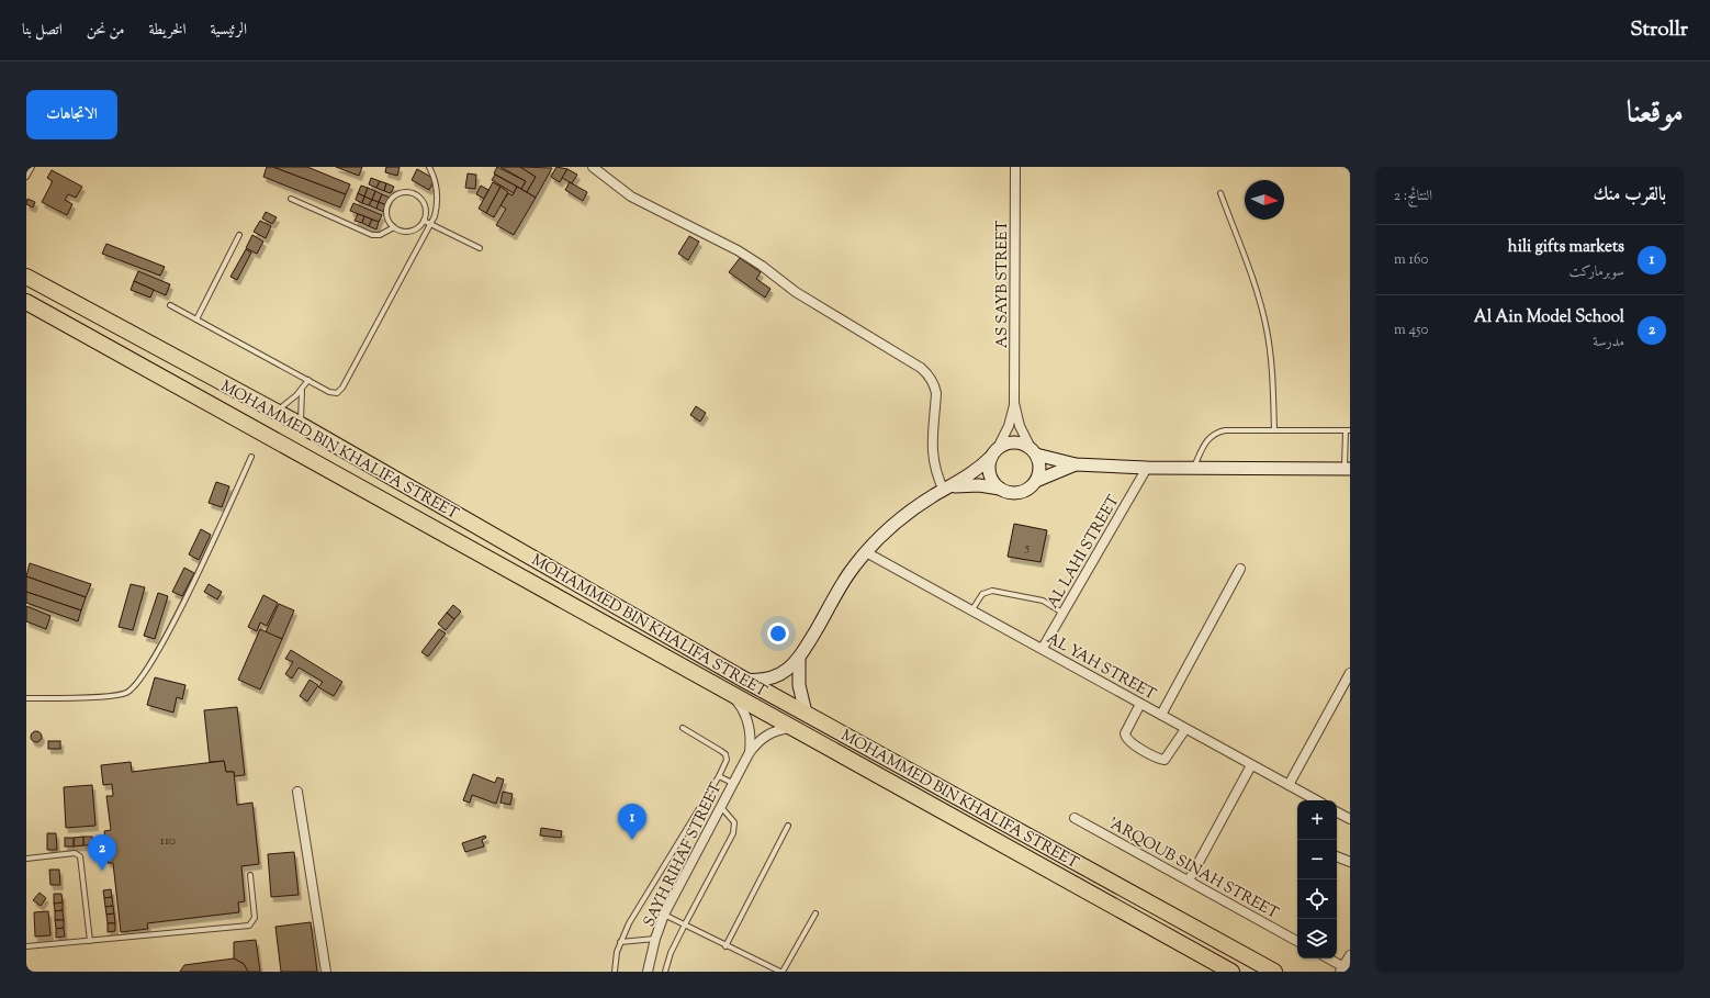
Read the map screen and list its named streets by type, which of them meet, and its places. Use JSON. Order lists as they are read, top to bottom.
{
  "streets": {
    "highway": ["MOHAMMED BIN KHALIFA STREET"],
    "street": [
      "AS SAYB STREET",
      "AL LAHI STREET",
      "AL YAH STREET",
      "SAYH RIHAF STREET",
      "'ARQOUB SINAH STREET"
    ]
  },
  "crossings": [
    ["MOHAMMED BIN KHALIFA STREET", "SAYH RIHAF STREET"],
    ["AL LAHI STREET", "AL YAH STREET"]
  ],
  "house_numbers": ["5", "110"],
  "north": "right",
  "page": {
    "header": "Strollr",
    "nav": [
      "الرئيسية",
      "الخريطة",
      "من نحن",
      "اتصل بنا"
    ],
    "title": "موقعنا",
    "buttons": "الاتجاهات",
    "heading": ["بالقرب منك", "النتائج: 2"],
    "list": [
      {
        "mark": "1",
        "name": "hili gifts markets",
        "note": "سوبرماركت",
        "value": "160 m"
      },
      {
        "mark": "2",
        "name": "Al Ain Model School",
        "note": "مدرسة",
        "value": "450 m"
      }
    ],
    "map_buttons": ["+", "−"],
    "pins": ["1", "2"]
  }
}
